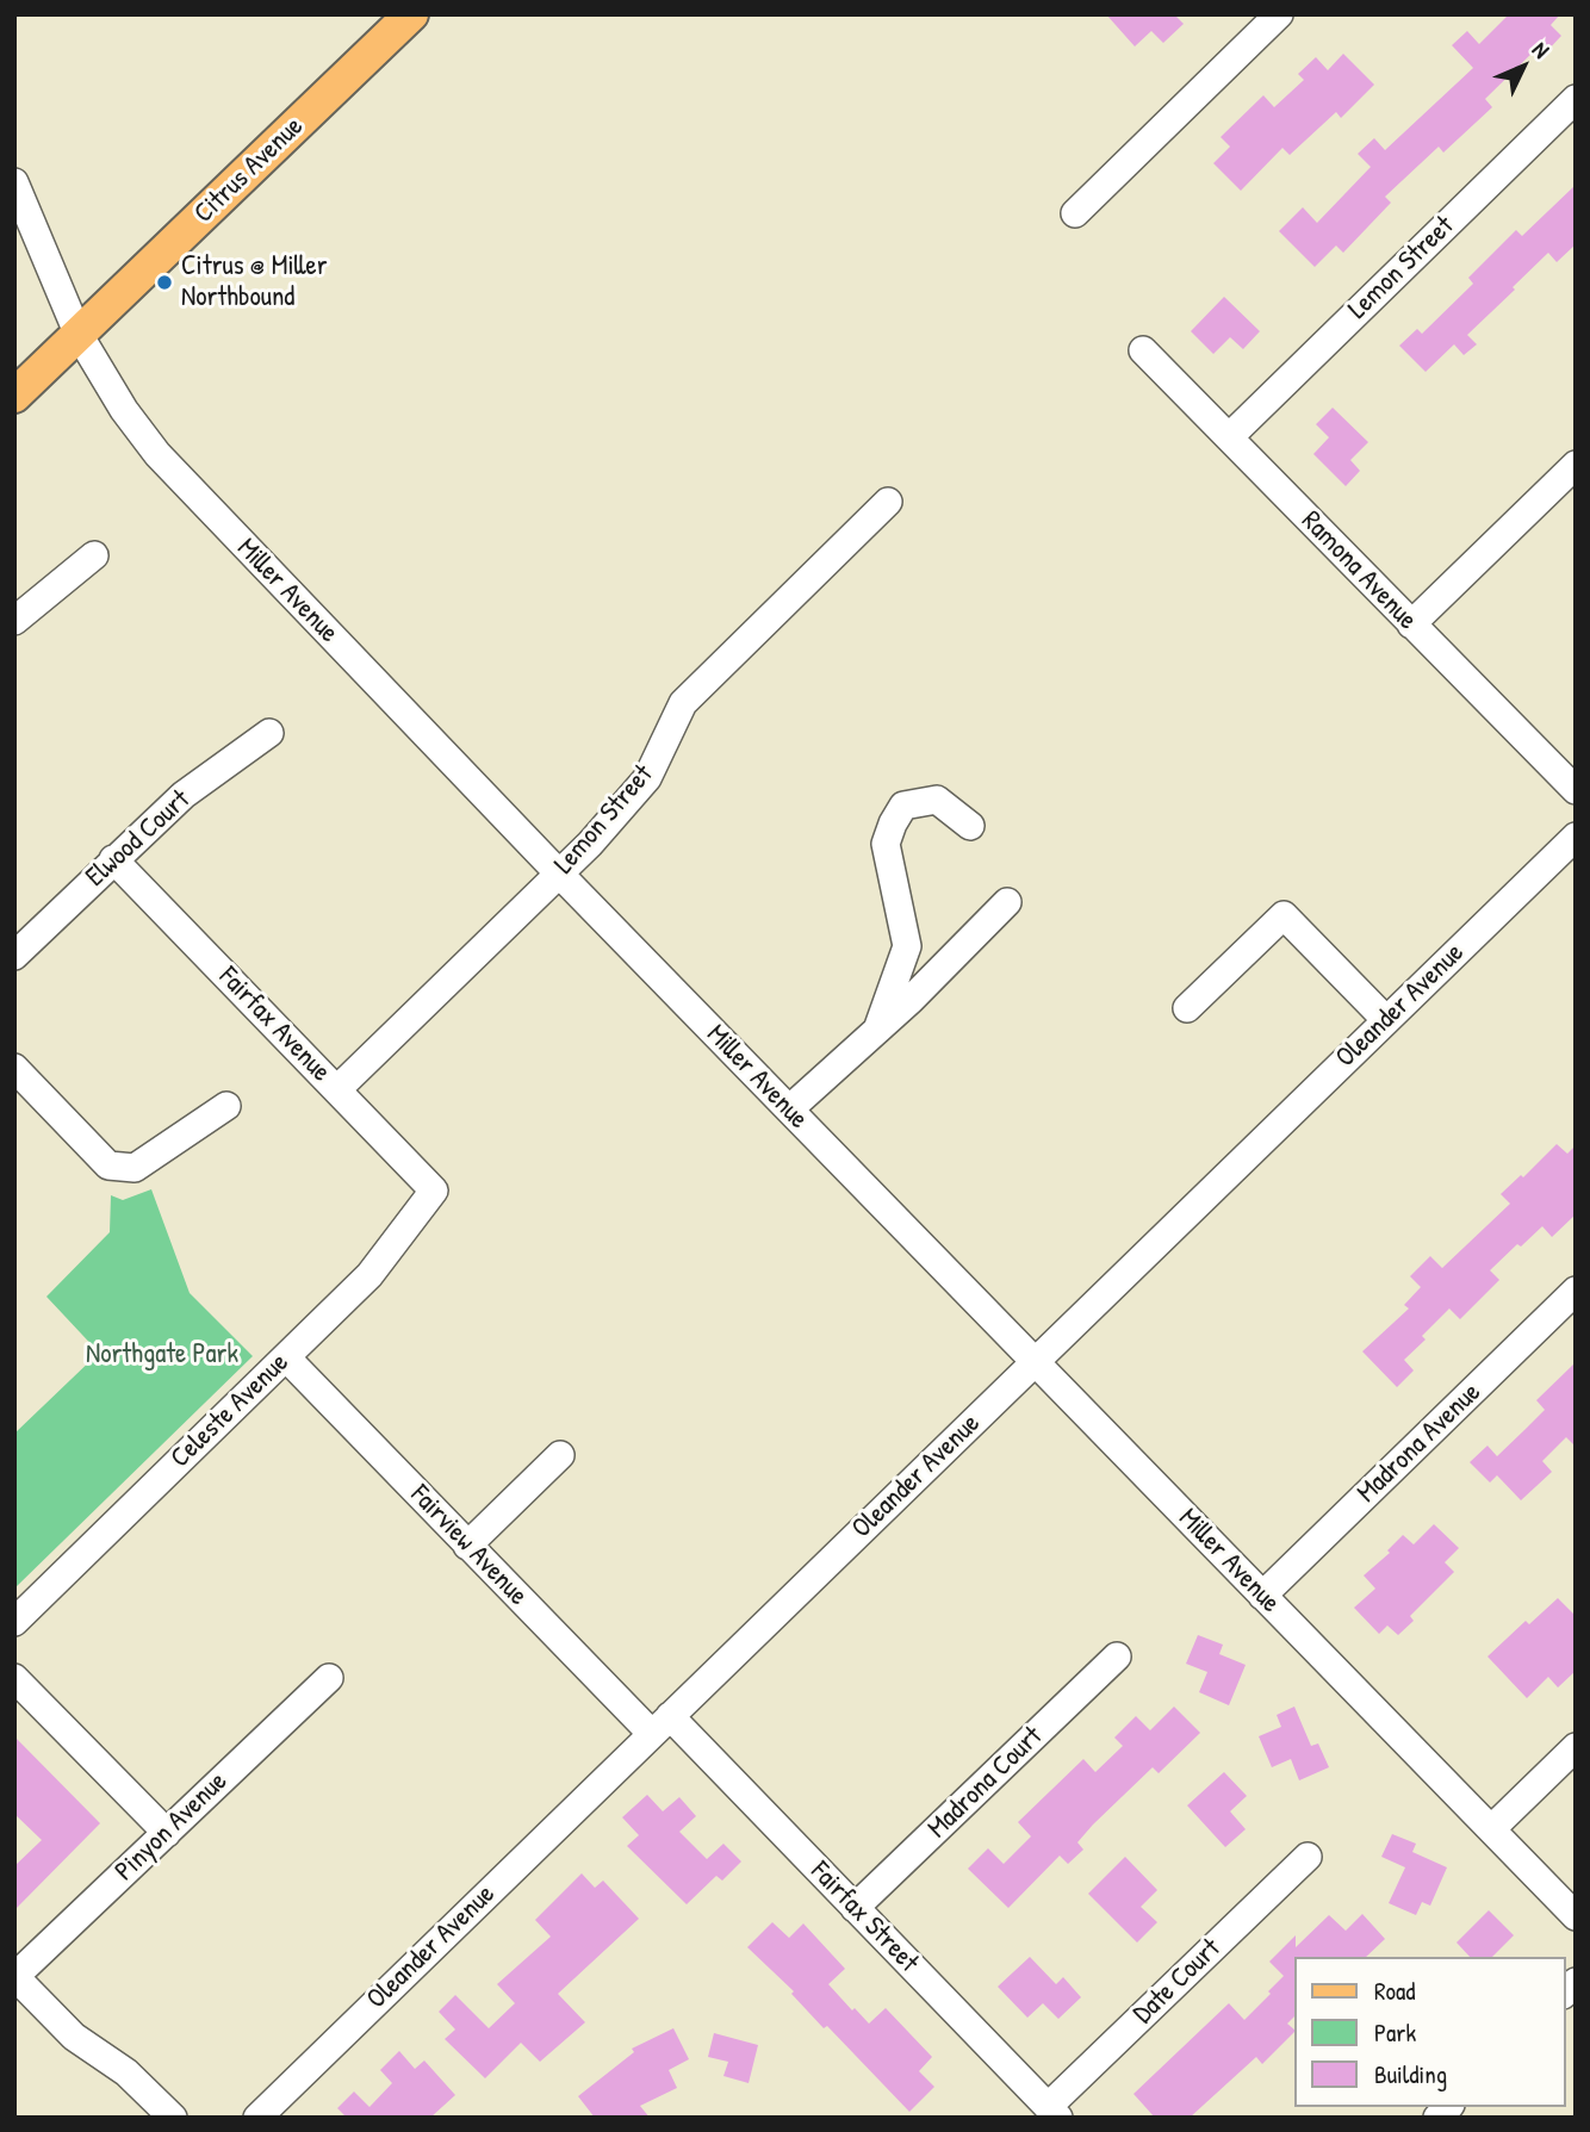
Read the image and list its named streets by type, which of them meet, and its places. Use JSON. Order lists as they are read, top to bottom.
{
  "streets": {
    "main road": ["Citrus Avenue"],
    "street": [
      "Lemon Street",
      "Ramona Avenue",
      "Miller Avenue",
      "Elwood Court",
      "Oleander Avenue",
      "Fairfax Avenue",
      "Celeste Avenue",
      "Madrona Avenue",
      "Fairview Avenue",
      "Madrona Court",
      "Pinyon Avenue",
      "Fairfax Street",
      "Date Court"
    ]
  },
  "crossings": [
    ["Citrus Avenue", "Miller Avenue"],
    ["Lemon Street", "Ramona Avenue"],
    ["Lemon Street", "Miller Avenue"],
    ["Lemon Street", "Fairfax Avenue"],
    ["Miller Avenue", "Oleander Avenue"],
    ["Miller Avenue", "Madrona Avenue"],
    ["Elwood Court", "Fairfax Avenue"],
    ["Oleander Avenue", "Fairview Avenue"],
    ["Oleander Avenue", "Fairfax Street"],
    ["Fairfax Avenue", "Celeste Avenue"],
    ["Celeste Avenue", "Fairview Avenue"],
    ["Fairview Avenue", "Fairfax Street"],
    ["Madrona Court", "Fairfax Street"],
    ["Fairfax Street", "Date Court"]
  ],
  "parks": ["Northgate Park"],
  "places": ["Citrus @ Miller Northbound"],
  "legend": ["Road", "Park", "Building"],
  "north": "top right"
}
